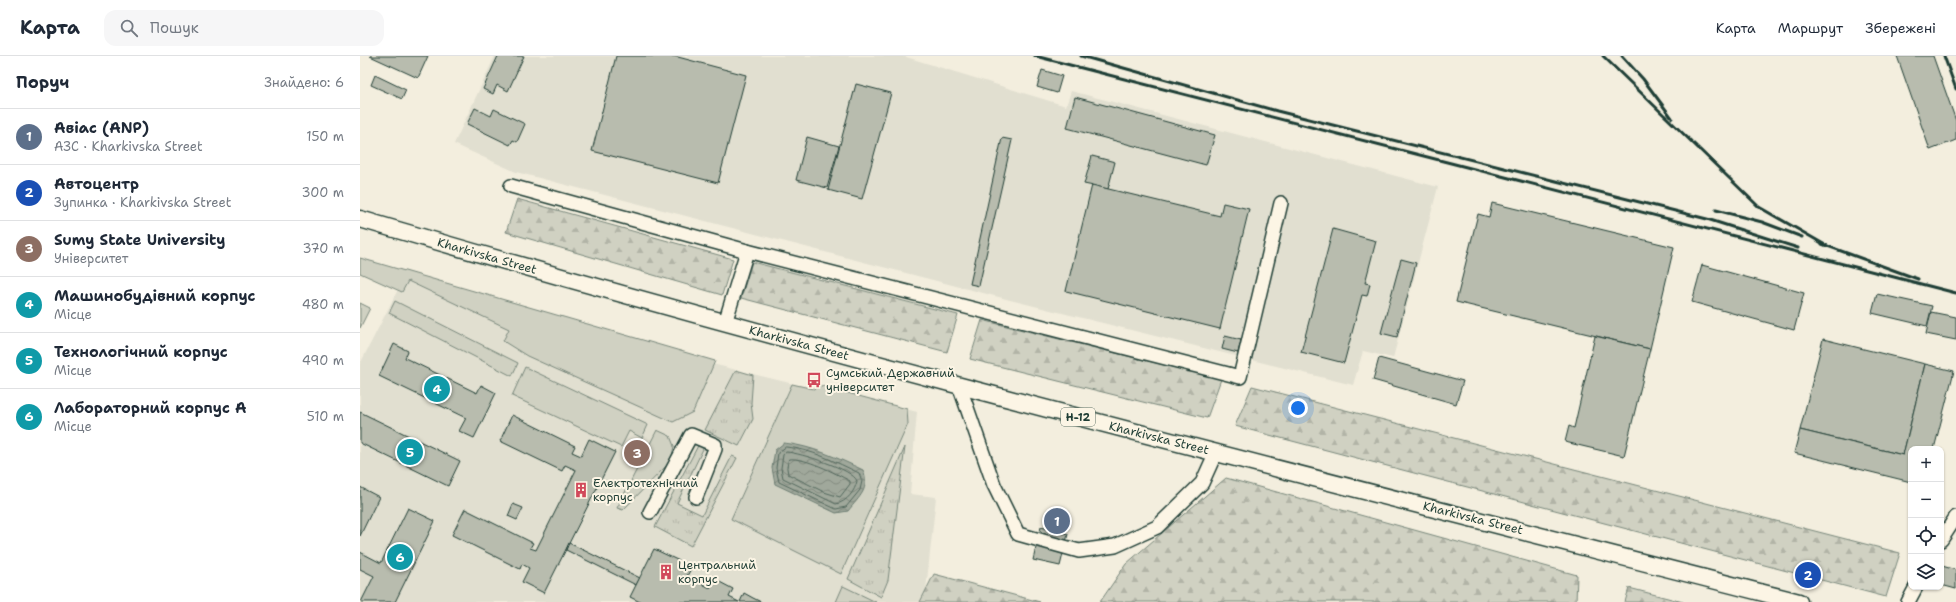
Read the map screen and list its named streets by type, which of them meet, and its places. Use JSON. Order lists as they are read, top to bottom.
{
  "streets": {
    "main road": ["Kharkivska Street", "Н-12"]
  },
  "places": {
    "bus stop": ["Сумський Державний університет"],
    "building": ["Електротехнічний корпус", "Центральний корпус"]
  },
  "page": {
    "header": "Карта",
    "search": "Пошук",
    "nav": ["Карта", "Маршрут", "Збережені"],
    "heading": ["Поруч", "Знайдено: 6"],
    "list": [
      {
        "mark": "1",
        "name": "Авіас (ANP)",
        "note": "АЗС · Kharkivska Street",
        "value": "150 m"
      },
      {
        "mark": "2",
        "name": "Автоцентр",
        "note": "Зупинка · Kharkivska Street",
        "value": "300 m"
      },
      {
        "mark": "3",
        "name": "Sumy State University",
        "note": "Університет",
        "value": "370 m"
      },
      {
        "mark": "4",
        "name": "Машинобудівний корпус",
        "note": "Місце",
        "value": "480 m"
      },
      {
        "mark": "5",
        "name": "Технологічний корпус",
        "note": "Місце",
        "value": "490 m"
      },
      {
        "mark": "6",
        "name": "Лабораторний корпус А",
        "note": "Місце",
        "value": "510 m"
      }
    ],
    "pins": [
      "4",
      "5",
      "3",
      "1",
      "6",
      "2"
    ],
    "map_buttons": ["+", "−"]
  }
}
